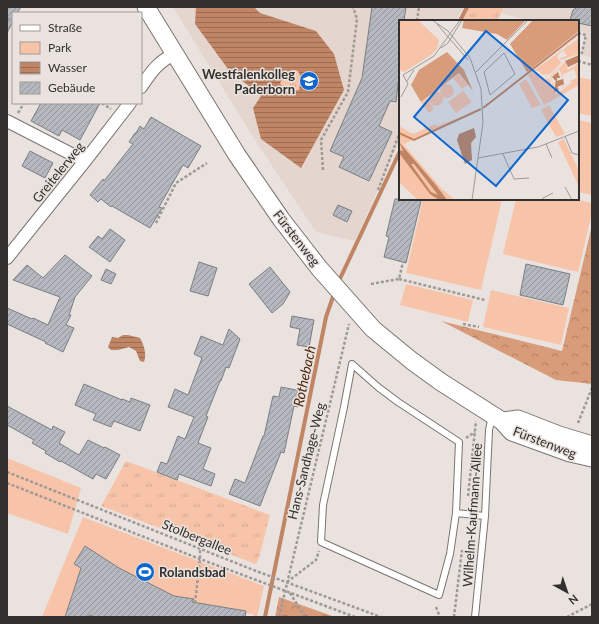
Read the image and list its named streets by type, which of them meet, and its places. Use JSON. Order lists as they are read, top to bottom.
{
  "streets": {
    "main road": ["Fürstenweg"],
    "street": ["Greitelerweg"],
    "lane": ["Wilhelm-Kaufmann-Allee"],
    "path": ["Hans-Sandhage-Weg", "Stolbergallee"]
  },
  "crossings": [
    ["Fürstenweg", "Hans-Sandhage-Weg"],
    ["Fürstenweg", "Wilhelm-Kaufmann-Allee"],
    ["Hans-Sandhage-Weg", "Stolbergallee"]
  ],
  "water": ["Rothebach"],
  "places": {
    "school or university": ["Westfalenkolleg Paderborn"],
    "sports": ["Rolandsbad"]
  },
  "legend": [
    "Straße",
    "Park",
    "Wasser",
    "Gebäude"
  ],
  "north": "bottom right"
}
